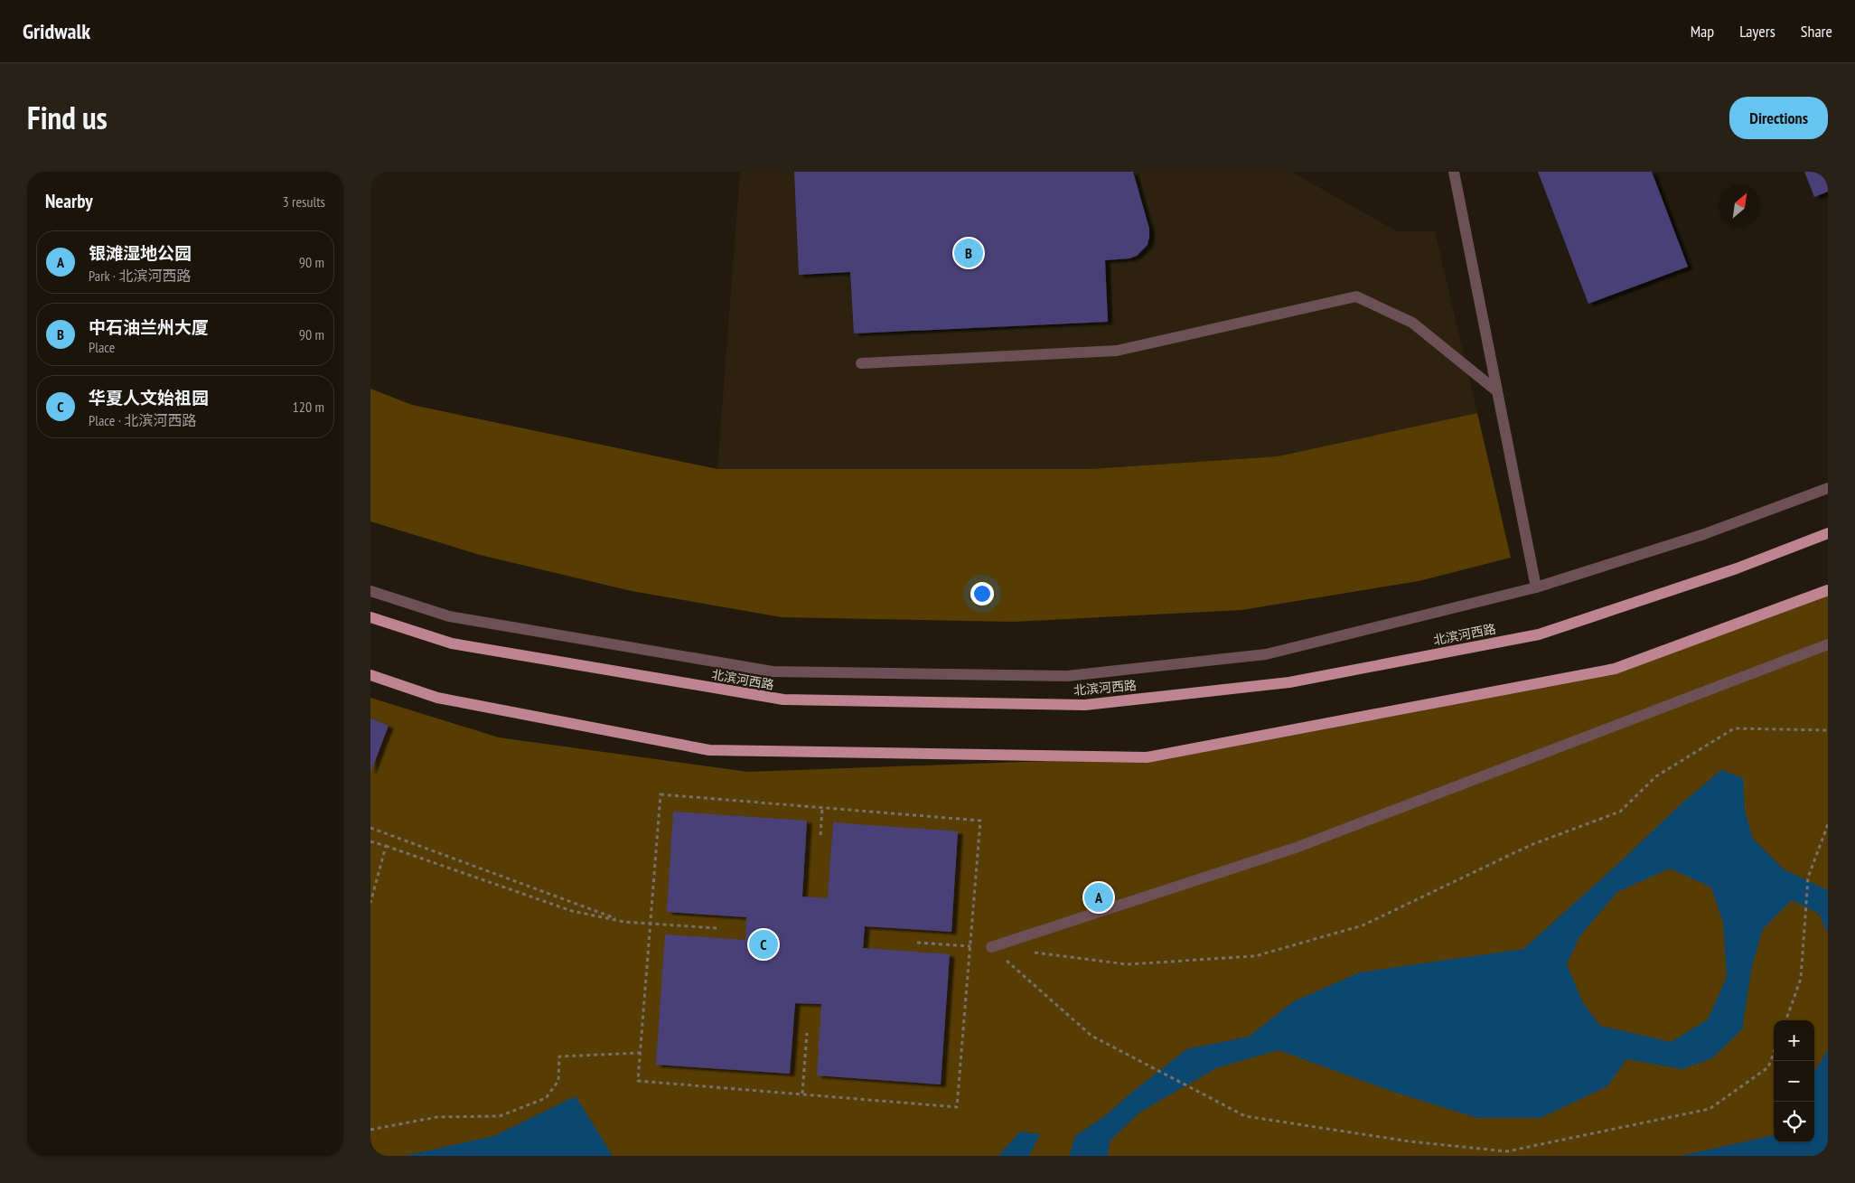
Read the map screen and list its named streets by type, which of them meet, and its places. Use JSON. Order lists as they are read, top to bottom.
{
  "streets": {
    "main road": ["北滨河西路"]
  },
  "north": "top right",
  "page": {
    "header": "Gridwalk",
    "nav": ["Map", "Layers", "Share"],
    "title": "Find us",
    "buttons": "Directions",
    "heading": ["Nearby", "3 results"],
    "list": [
      {
        "mark": "A",
        "name": "银滩湿地公园",
        "note": "Park · 北滨河西路",
        "value": "90 m"
      },
      {
        "mark": "B",
        "name": "中石油兰州大厦",
        "note": "Place",
        "value": "90 m"
      },
      {
        "mark": "C",
        "name": "华夏人文始祖园",
        "note": "Place · 北滨河西路",
        "value": "120 m"
      }
    ],
    "pins": ["B", "A", "C"],
    "map_buttons": ["+", "−"]
  }
}
